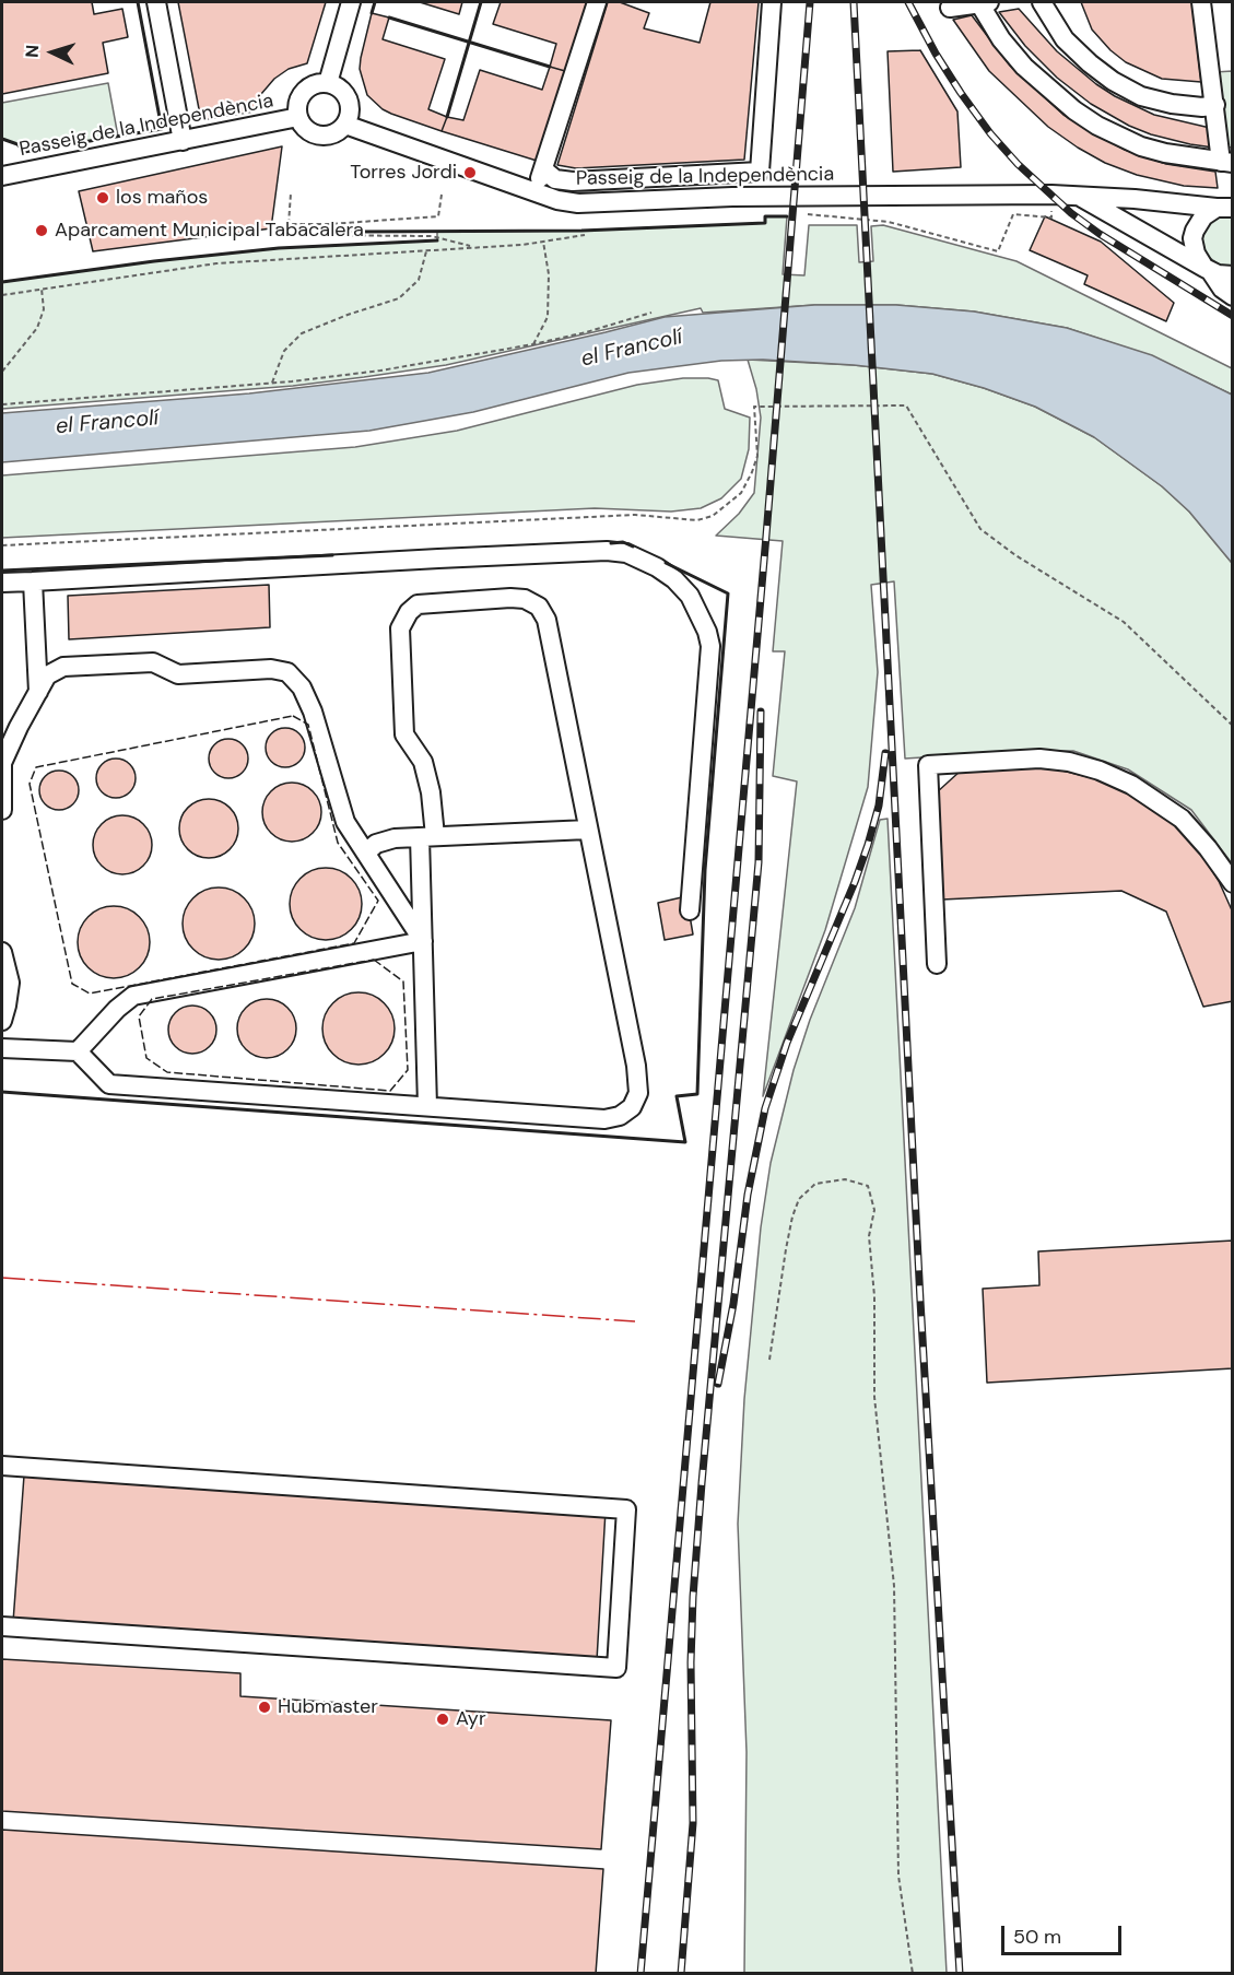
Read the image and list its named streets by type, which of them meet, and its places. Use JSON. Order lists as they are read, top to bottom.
{
  "streets": {
    "street": ["Passeig de la Independència"]
  },
  "water": ["el Francolí"],
  "places": [
    "Torres Jordi",
    "los maños",
    "Aparcament Municipal Tabacalera",
    "Hubmaster",
    "Ayr"
  ],
  "scale_bar": "50 m",
  "north": "left"
}
